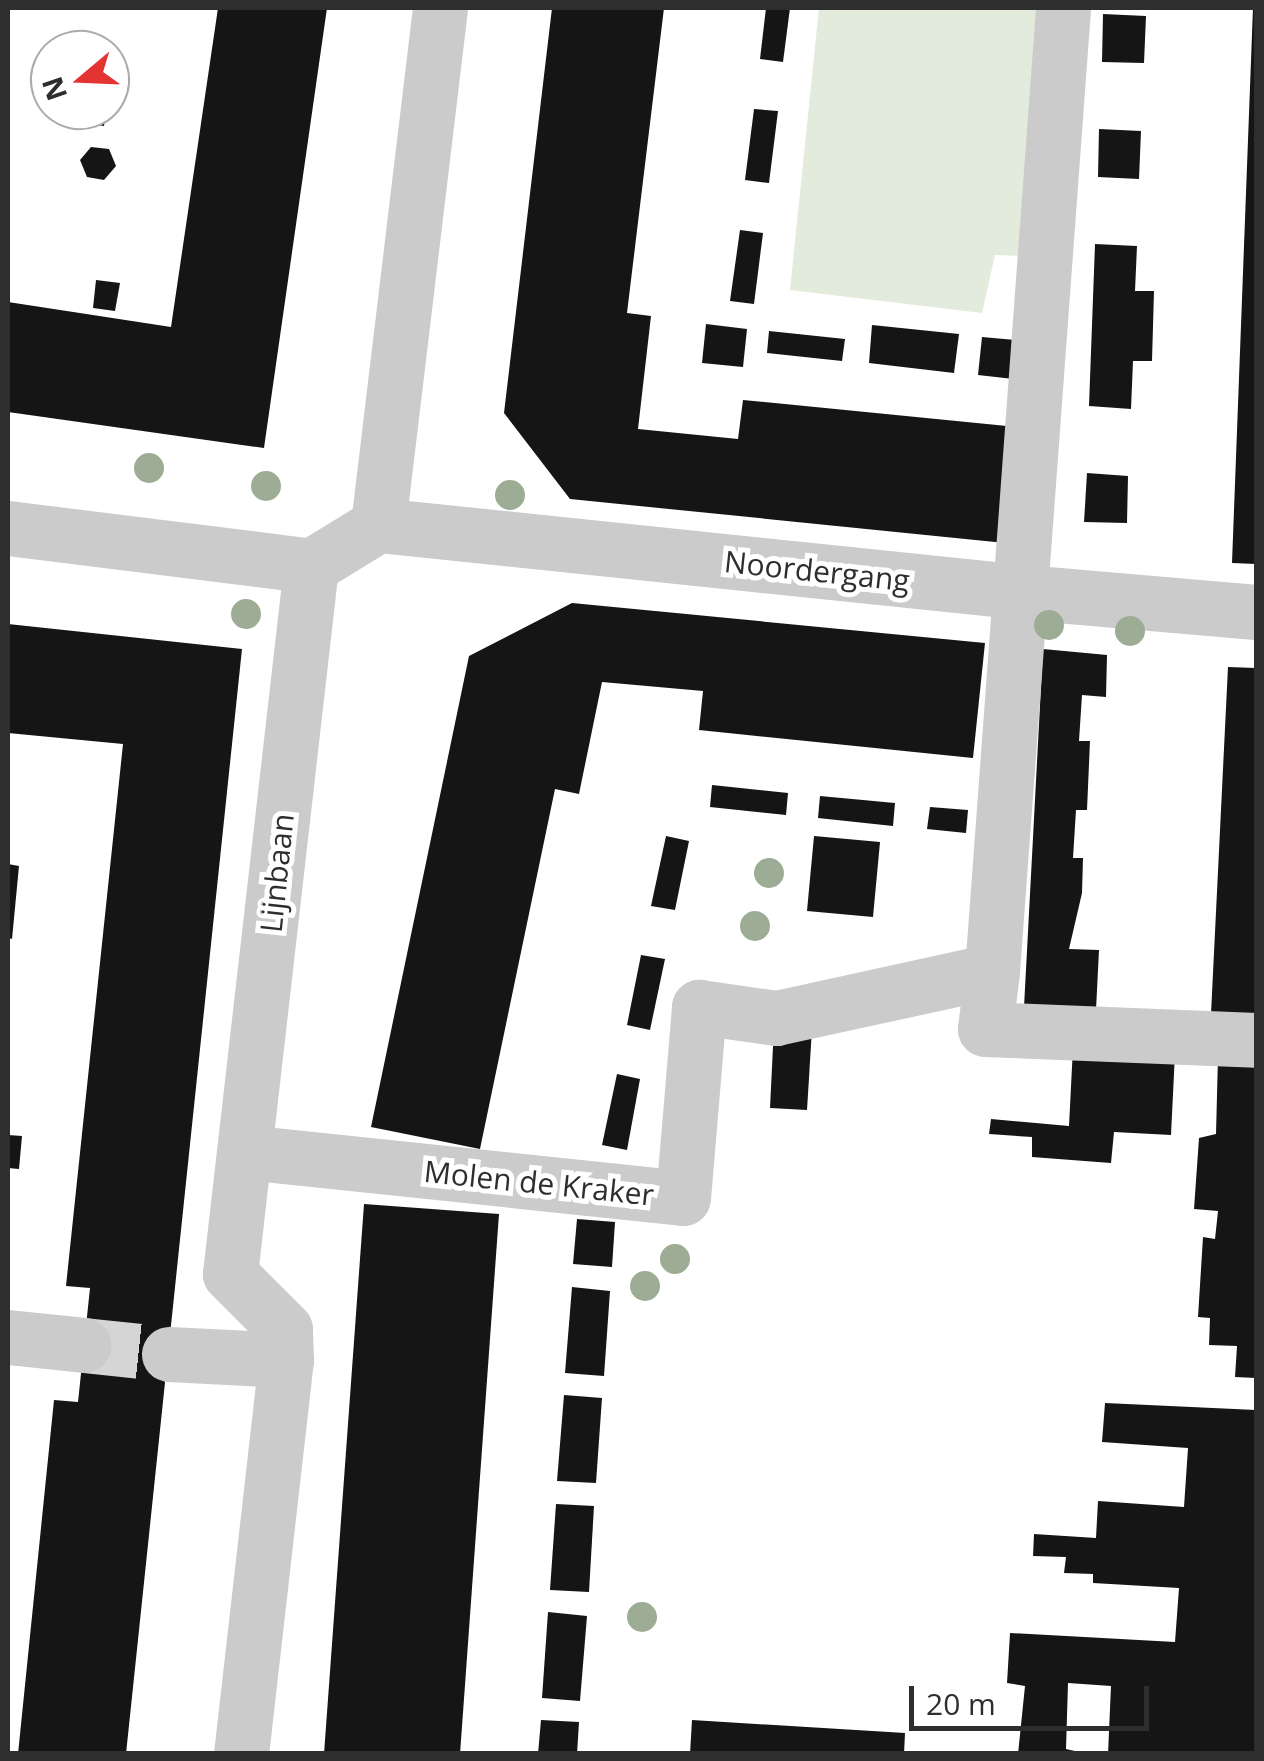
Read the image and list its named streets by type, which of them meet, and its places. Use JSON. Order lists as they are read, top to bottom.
{
  "streets": {
    "street": ["Noordergang", "Lijnbaan", "Molen de Kraker"]
  },
  "crossings": [
    ["Lijnbaan", "Molen de Kraker"]
  ],
  "scale_bar": "20 m",
  "north": "left"
}
